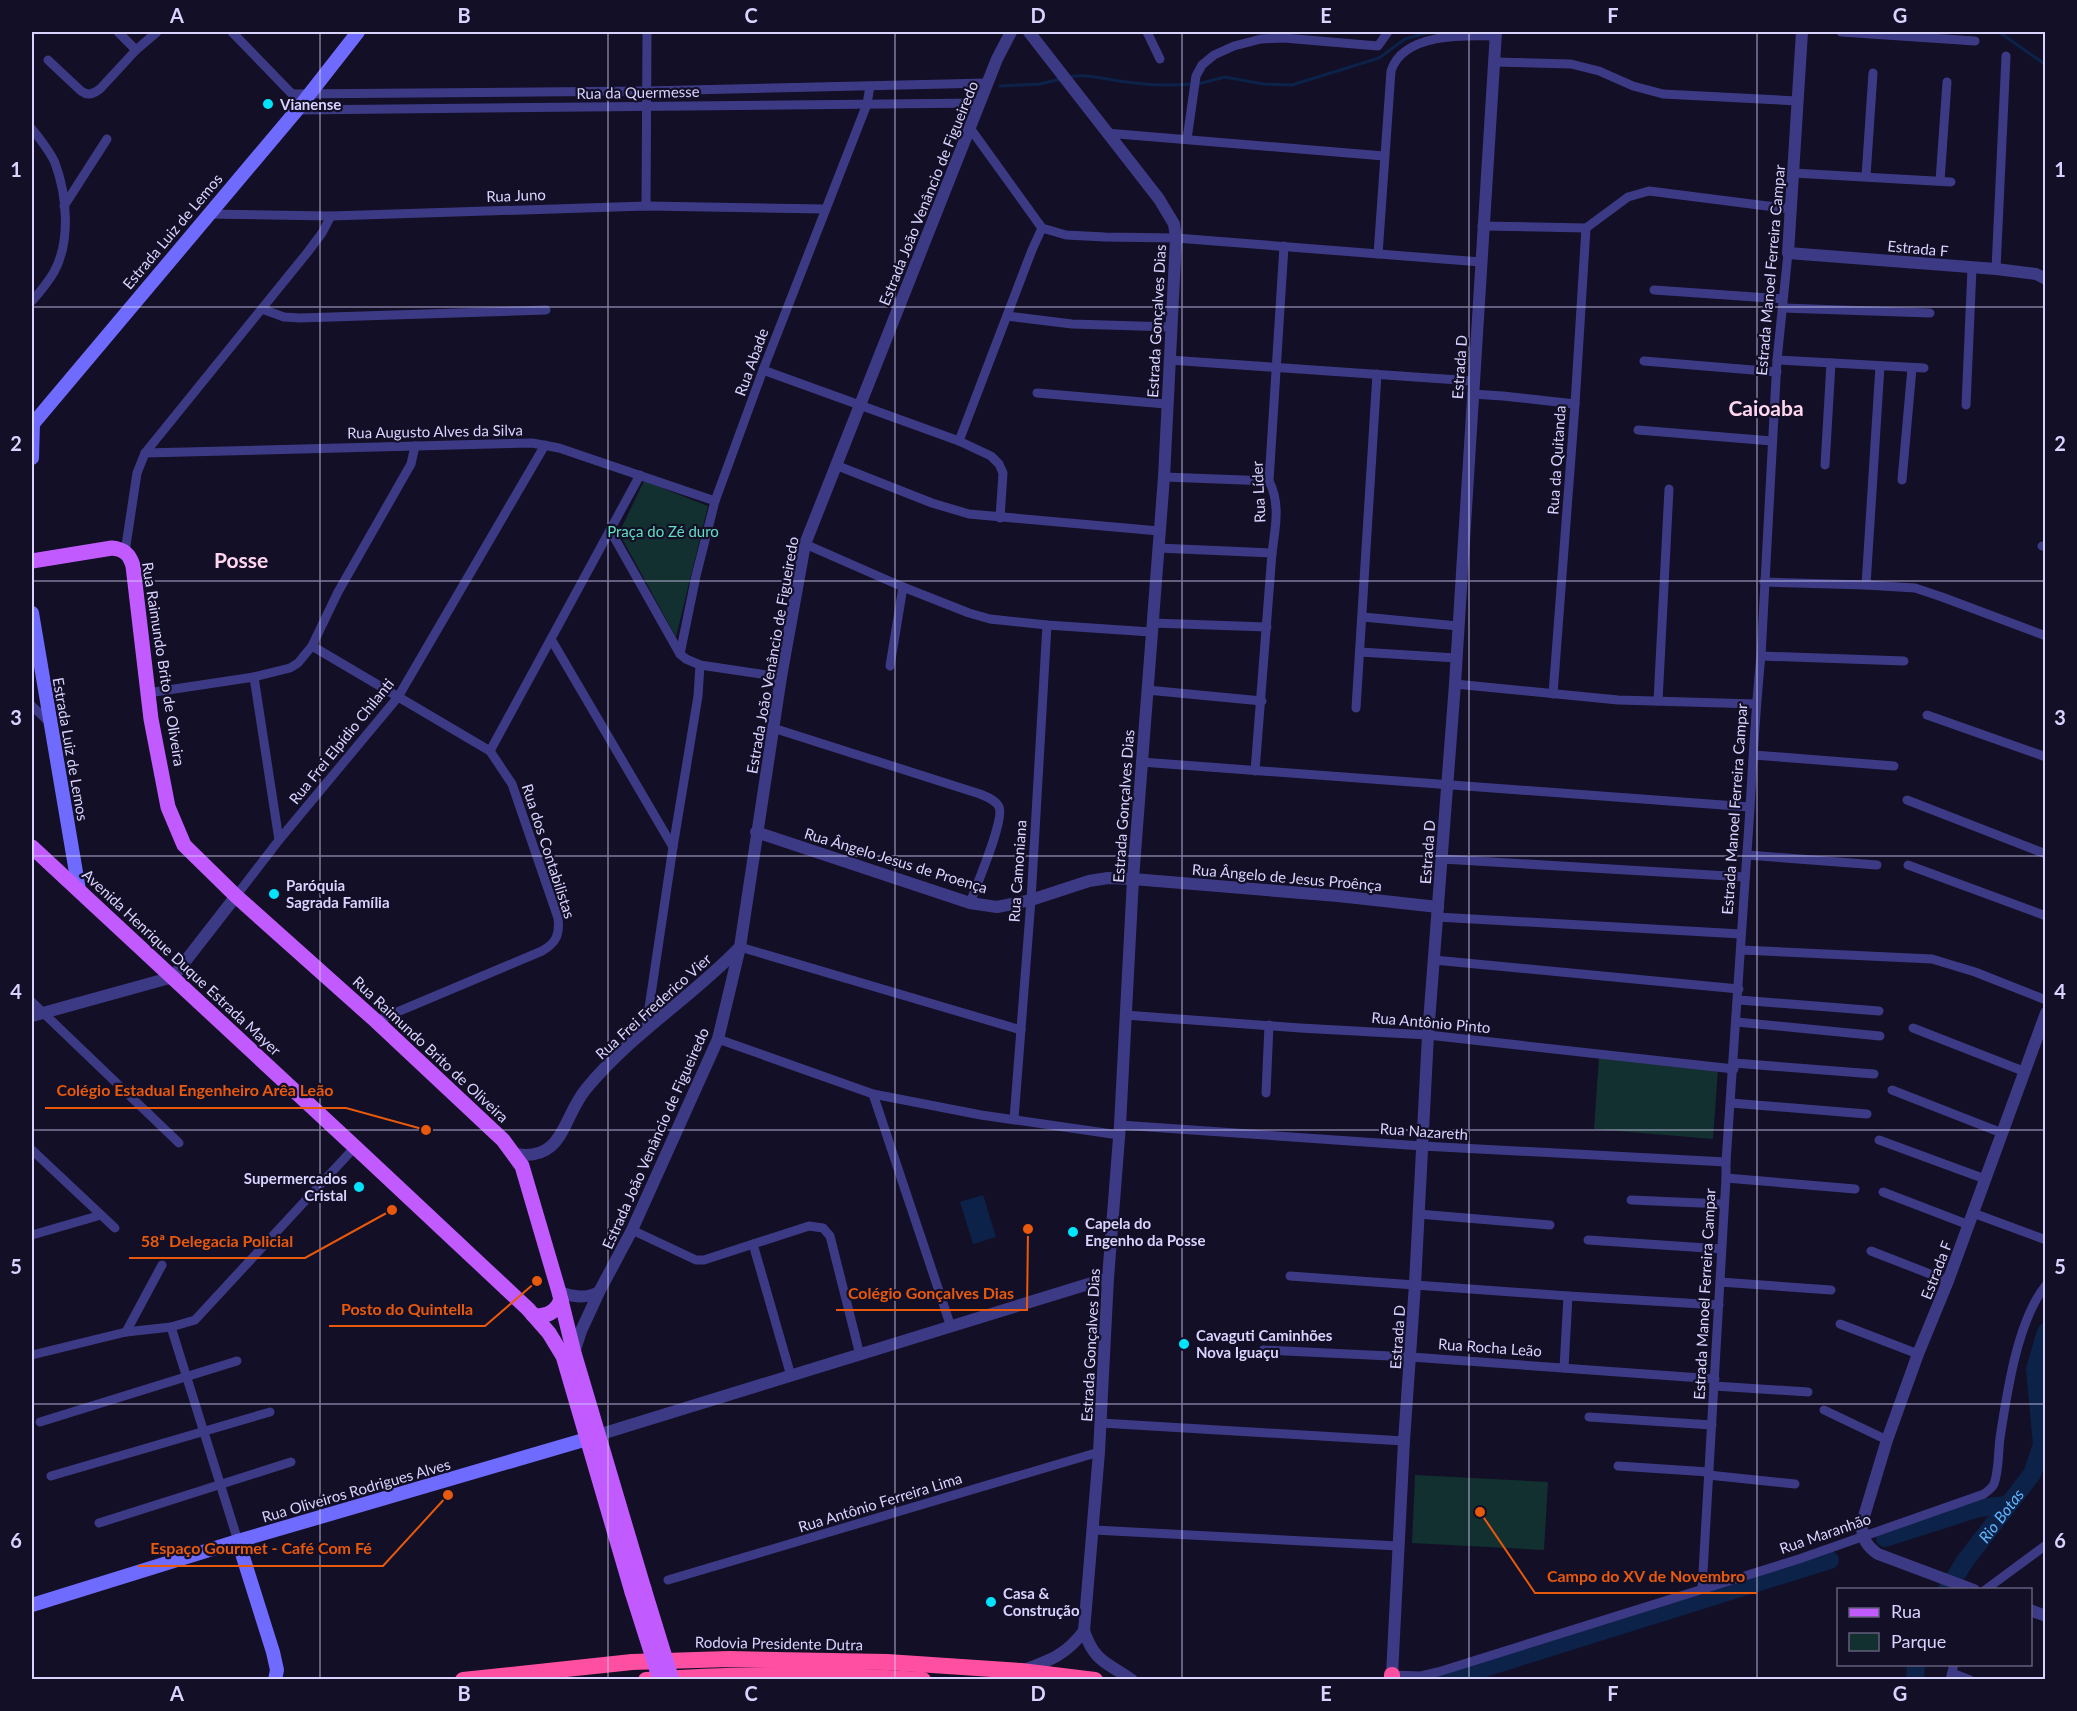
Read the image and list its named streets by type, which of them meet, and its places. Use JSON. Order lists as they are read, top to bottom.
{
  "streets": {
    "highway": ["Rodovia Presidente Dutra"],
    "main road": [
      "Estrada Luiz de Lemos",
      "Rua Raimundo Brito de Oliveira",
      "Avenida Henrique Duque Estrada Mayer",
      "Rua Oliveiros Rodrigues Alves"
    ],
    "street": [
      "Rua da Quermesse",
      "Estrada João Venâncio de Figueiredo",
      "Rua Juno",
      "Estrada F",
      "Estrada Manoel Ferreira Campar",
      "Estrada Gonçalves Dias",
      "Rua Abade",
      "Estrada D",
      "Rua Augusto Alves da Silva",
      "Rua da Quitanda",
      "Rua Líder",
      "Rua Frei Elpídio Chilanti",
      "Rua dos Contabilistas",
      "Rua Ângelo Jesus de Proença",
      "Rua Camoniana",
      "Rua Ângelo de Jesus Proênça",
      "Rua Frei Frederico Vier",
      "Rua Antônio Pinto",
      "Rua Nazareth",
      "Rua Rocha Leão",
      "Rua Antônio Ferreira Lima",
      "Rua Maranhão"
    ]
  },
  "crossings": [
    ["Rua da Quermesse", "Estrada João Venâncio de Figueiredo"],
    ["Rua da Quermesse", "Estrada Luiz de Lemos"],
    ["Rua da Quermesse", "Rua Abade"],
    ["Estrada João Venâncio de Figueiredo", "Rua Raimundo Brito de Oliveira"],
    ["Estrada João Venâncio de Figueiredo", "Rua Ângelo Jesus de Proença"],
    ["Estrada João Venâncio de Figueiredo", "Avenida Henrique Duque Estrada Mayer"],
    ["Estrada João Venâncio de Figueiredo", "Rua Frei Frederico Vier"],
    ["Estrada João Venâncio de Figueiredo", "Rua Nazareth"],
    ["Rua Juno", "Estrada Luiz de Lemos"],
    ["Rua Juno", "Rua Abade"],
    ["Rua Juno", "Rua Raimundo Brito de Oliveira"],
    ["Estrada Luiz de Lemos", "Avenida Henrique Duque Estrada Mayer"],
    ["Estrada F", "Estrada Manoel Ferreira Campar"],
    ["Estrada F", "Rua Maranhão"],
    ["Estrada Manoel Ferreira Campar", "Rua Antônio Pinto"],
    ["Estrada Manoel Ferreira Campar", "Rua Nazareth"],
    ["Estrada Manoel Ferreira Campar", "Rua Rocha Leão"],
    ["Estrada Manoel Ferreira Campar", "Rua Maranhão"],
    ["Estrada Gonçalves Dias", "Rua Ângelo Jesus de Proença"],
    ["Estrada Gonçalves Dias", "Rua Ângelo de Jesus Proênça"],
    ["Estrada Gonçalves Dias", "Rua Antônio Pinto"],
    ["Estrada Gonçalves Dias", "Rua Nazareth"],
    ["Estrada Gonçalves Dias", "Rua Oliveiros Rodrigues Alves"],
    ["Estrada Gonçalves Dias", "Rua Antônio Ferreira Lima"],
    ["Rua Abade", "Rua Augusto Alves da Silva"],
    ["Estrada D", "Rua Ângelo de Jesus Proênça"],
    ["Estrada D", "Rua Antônio Pinto"],
    ["Estrada D", "Rua Nazareth"],
    ["Estrada D", "Rua Rocha Leão"],
    ["Estrada D", "Rua Maranhão"],
    ["Rua Augusto Alves da Silva", "Rua Raimundo Brito de Oliveira"],
    ["Rua Augusto Alves da Silva", "Rua Frei Elpídio Chilanti"],
    ["Rua Raimundo Brito de Oliveira", "Rua Frei Elpídio Chilanti"],
    ["Rua Raimundo Brito de Oliveira", "Rua dos Contabilistas"],
    ["Rua Raimundo Brito de Oliveira", "Avenida Henrique Duque Estrada Mayer"],
    ["Rua Raimundo Brito de Oliveira", "Rua Frei Frederico Vier"],
    ["Rua Raimundo Brito de Oliveira", "Rua Oliveiros Rodrigues Alves"],
    ["Rua Frei Elpídio Chilanti", "Rua dos Contabilistas"],
    ["Rua Frei Elpídio Chilanti", "Avenida Henrique Duque Estrada Mayer"],
    ["Rua Ângelo Jesus de Proença", "Rua Camoniana"],
    ["Rua Ângelo Jesus de Proença", "Rua Ângelo de Jesus Proênça"],
    ["Rua Camoniana", "Rua Nazareth"]
  ],
  "districts": ["Caioaba", "Posse"],
  "water": ["Rio Botas"],
  "parks": ["Praça do Zé duro"],
  "places": [
    "Vianense",
    "Paróquia Sagrada Família",
    "Colégio Estadual Engenheiro Arêa Leão",
    "Supermercados Cristal",
    "58ª Delegacia Policial",
    "Colégio Gonçalves Dias",
    "Capela do Engenho da Posse",
    "Posto do Quintella",
    "Cavaguti Caminhões Nova Iguaçu",
    "Espaço Gourmet - Café Com Fé",
    "Campo do XV de Novembro",
    "Casa & Construção"
  ],
  "legend": ["Rua", "Parque"],
  "grid": {
    "columns": [
      "A",
      "B",
      "C",
      "D",
      "E",
      "F",
      "G"
    ],
    "rows": [
      "1",
      "2",
      "3",
      "4",
      "5",
      "6"
    ]
  }
}
